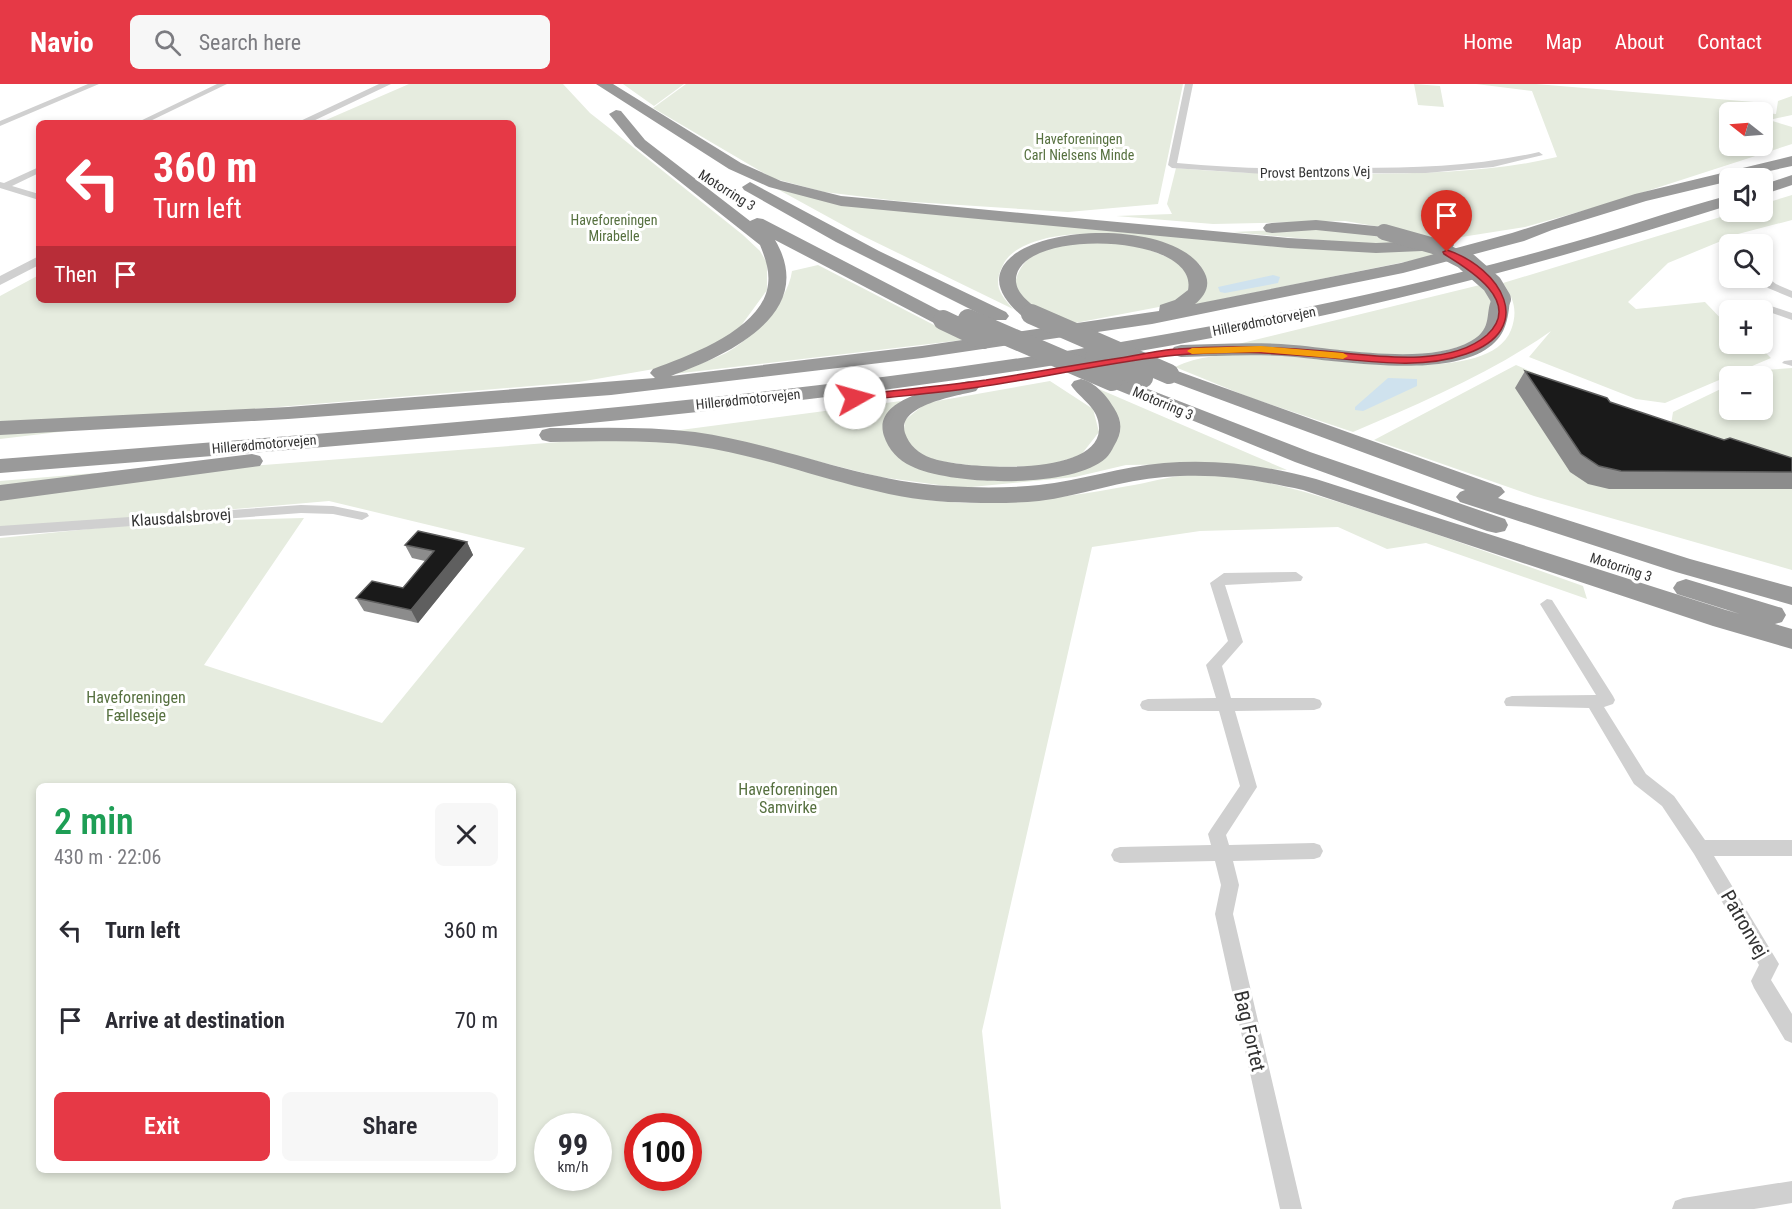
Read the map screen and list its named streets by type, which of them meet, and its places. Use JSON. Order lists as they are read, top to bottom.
{
  "streets": {
    "highway": ["Motorring 3", "Hillerødmotorvejen"],
    "street": [
      "Provst Bentzons Vej",
      "Klausdalsbrovej",
      "Patronvej",
      "Bag Fortet"
    ]
  },
  "parks": [
    "Haveforeningen Carl Nielsens Minde",
    "Haveforeningen Mirabelle",
    "Haveforeningen Fælleseje",
    "Haveforeningen Samvirke"
  ],
  "north": "left",
  "page": {
    "header": "Navio",
    "search": "Search here",
    "nav": [
      "Home",
      "Map",
      "About",
      "Contact"
    ],
    "map_buttons": ["+", "−"],
    "turn": ["360 m", "Turn left"],
    "then": "Then",
    "heading": ["2 min", "430 m · 22:06"],
    "list": [
      {
        "name": "Turn left",
        "value": "360 m"
      },
      {
        "name": "Arrive at destination",
        "value": "70 m"
      }
    ],
    "buttons": ["Exit", "Share"],
    "speed": "99 km/h",
    "limit": "100"
  }
}
